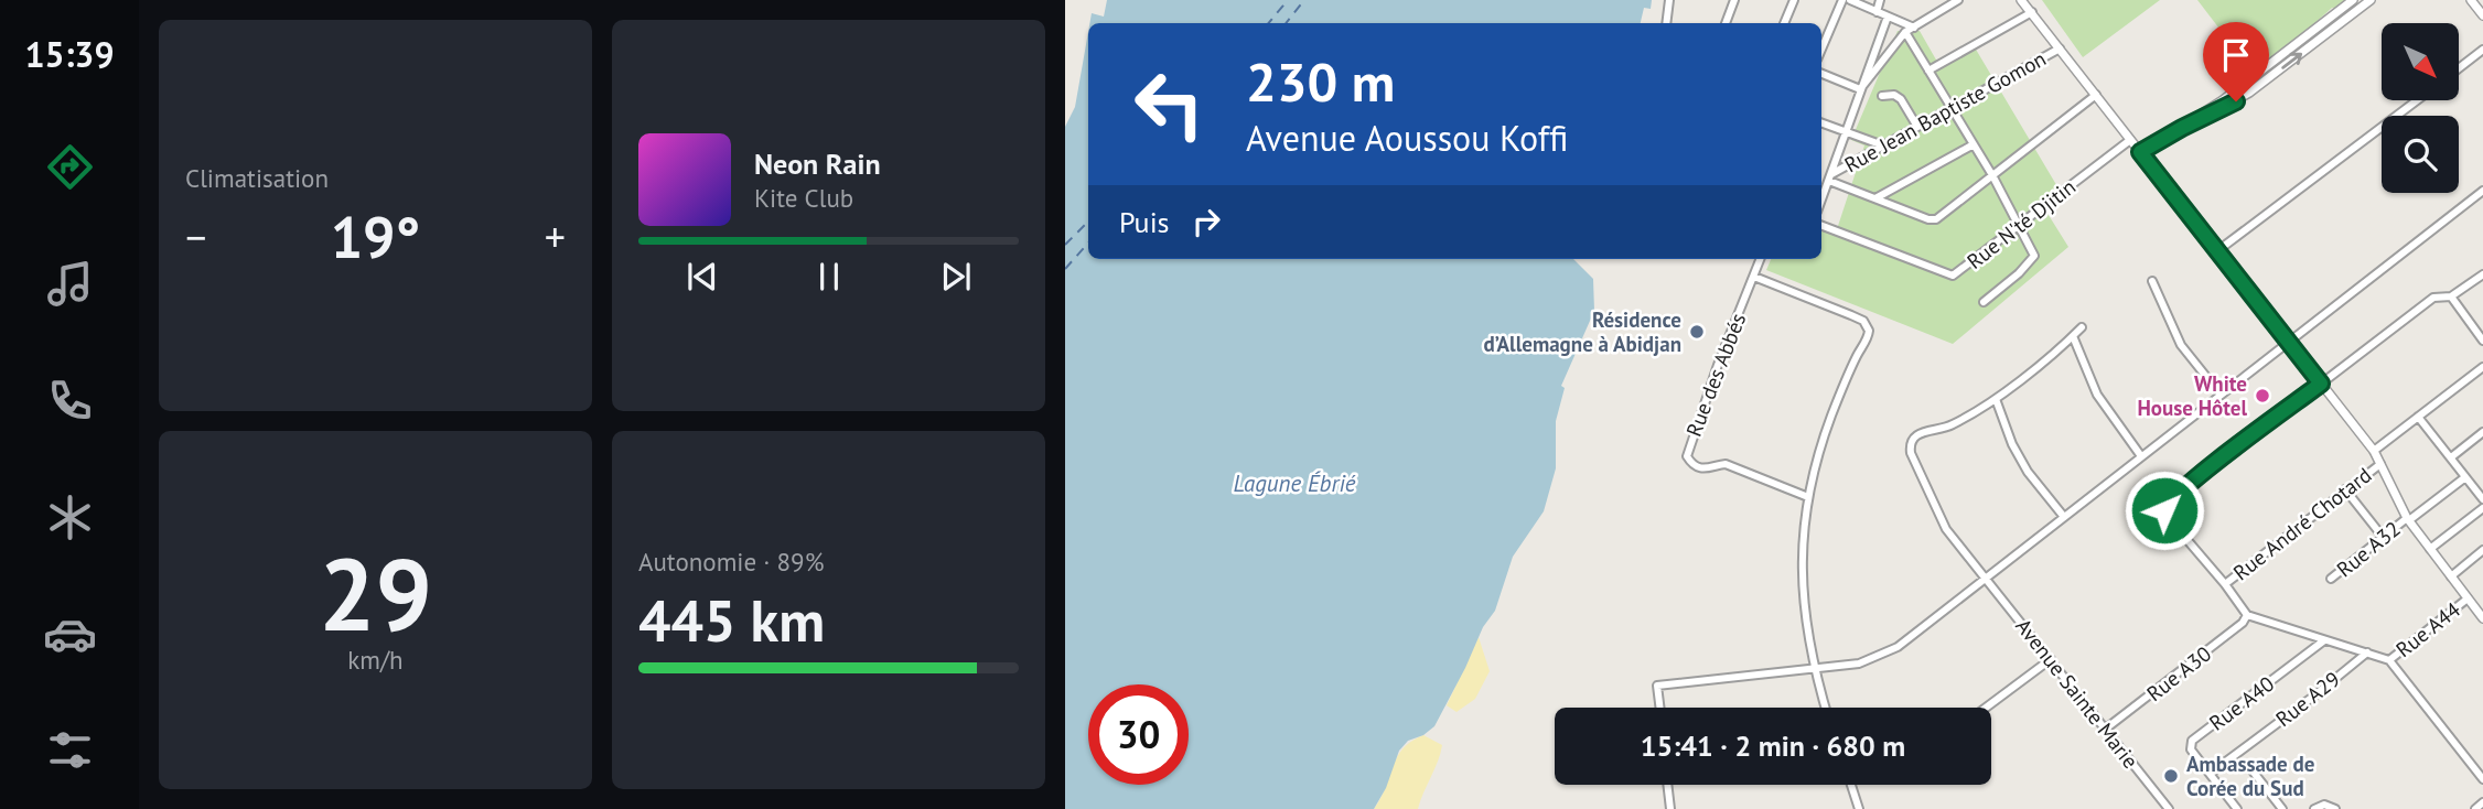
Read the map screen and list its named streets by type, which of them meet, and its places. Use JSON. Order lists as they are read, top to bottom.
{
  "streets": {
    "street": [
      "Rue Jean Baptiste Gomon",
      "Rue N'té Djitin",
      "Rue des Abbés",
      "Rue André Chotard",
      "Rue A32",
      "Rue A44",
      "Rue A30",
      "Avenue Sainte Marie",
      "Rue A29",
      "Rue A40"
    ]
  },
  "crossings": [
    ["Rue A30", "Avenue Sainte Marie"],
    ["Rue A29", "Rue A40"]
  ],
  "water": ["Lagune Ébrié"],
  "places": ["Résidence d’Allemagne à Abidjan", "White House Hôtel", "Ambassade de Corée du Sud"],
  "north": "bottom right",
  "page": {
    "tabs": "15:39",
    "tile": [
      "Climatisation",
      ["29", "km/h"],
      ["Autonomie · 89%", "445 km"]
    ],
    "turn": ["230 m", "Avenue Aoussou Koffi"],
    "song": ["Neon Rain", "Kite Club"],
    "then": "Puis",
    "heat": ["−", "19°", "+"],
    "limit": "30",
    "trip": "15:41 · 2 min · 680 m"
  }
}
